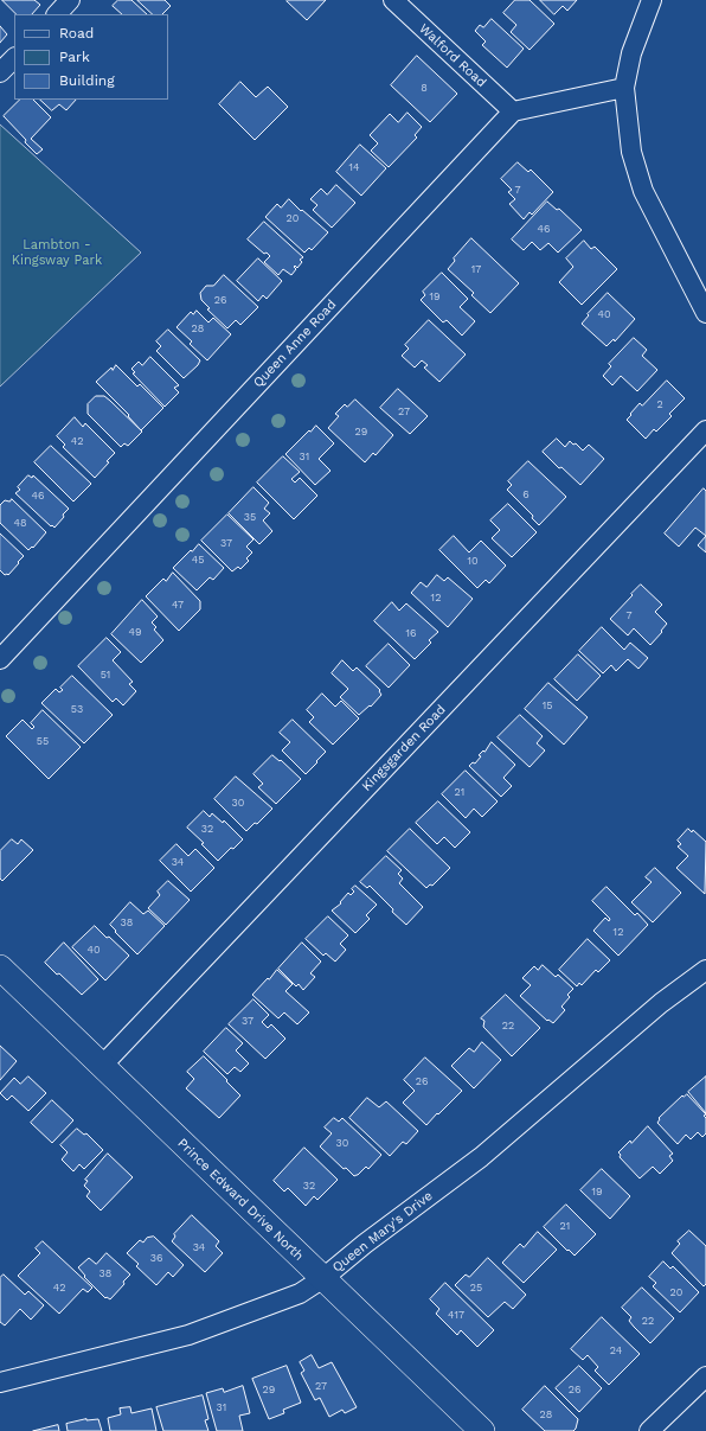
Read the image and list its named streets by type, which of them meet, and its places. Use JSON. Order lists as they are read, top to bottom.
{
  "streets": {
    "street": [
      "Walford Road",
      "Queen Anne Road",
      "Kingsgarden Road",
      "Prince Edward Drive North",
      "Queen Mary's Drive"
    ]
  },
  "crossings": [
    ["Walford Road", "Queen Anne Road"],
    ["Kingsgarden Road", "Prince Edward Drive North"],
    ["Prince Edward Drive North", "Queen Mary's Drive"]
  ],
  "parks": ["Lambton - Kingsway Park"],
  "house_numbers": [
    "8",
    "14",
    "7",
    "20",
    "46",
    "17",
    "19",
    "26",
    "40",
    "28",
    "2",
    "27",
    "29",
    "42",
    "31",
    "6",
    "46",
    "35",
    "48",
    "37",
    "45",
    "10",
    "12",
    "47",
    "7",
    "49",
    "16",
    "51",
    "15",
    "53",
    "55",
    "21",
    "30",
    "32",
    "34",
    "38",
    "12",
    "40",
    "37",
    "22",
    "26",
    "30",
    "32",
    "19",
    "21",
    "34",
    "36",
    "38",
    "42",
    "25",
    "20",
    "417",
    "22",
    "24",
    "27",
    "29",
    "26",
    "31",
    "28"
  ],
  "legend": ["Road", "Park", "Building"]
}
